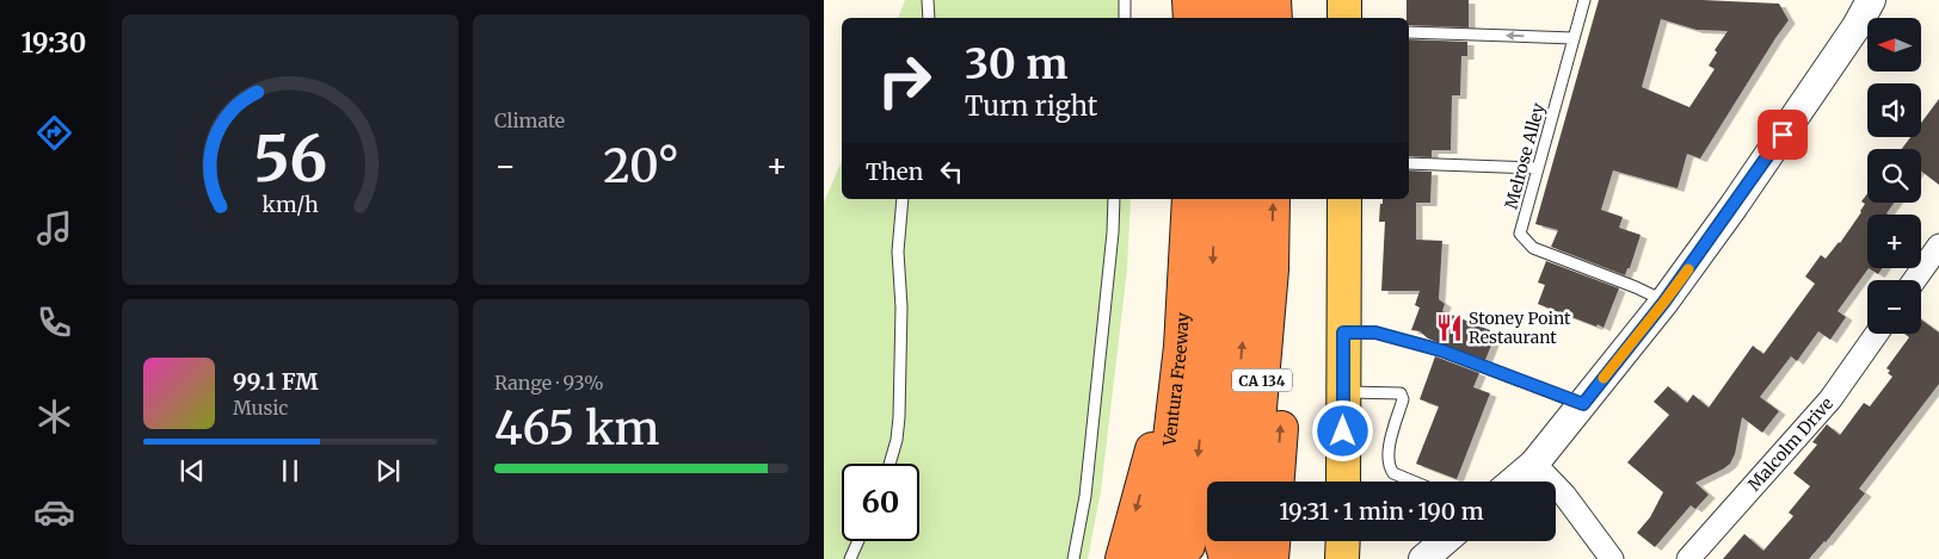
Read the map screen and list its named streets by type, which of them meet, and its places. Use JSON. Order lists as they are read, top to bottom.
{
  "streets": {
    "highway": ["Ventura Freeway", "CA 134"],
    "street": ["Malcolm Drive"],
    "lane": ["Melrose Alley"]
  },
  "places": {
    "restaurant": ["Stoney Point Restaurant"]
  },
  "north": "left",
  "page": {
    "tabs": "19:30",
    "tile": [
      "Climate",
      ["Range · 93%", "465 km"]
    ],
    "map_buttons": ["+", "−"],
    "turn": ["30 m", "Turn right"],
    "heat": ["−", "20°", "+"],
    "then": "Then",
    "song": ["99.1 FM", "Music"],
    "limit": "60",
    "trip": "19:31 · 1 min · 190 m",
    "gauge": ["56", "km/h"]
  }
}
